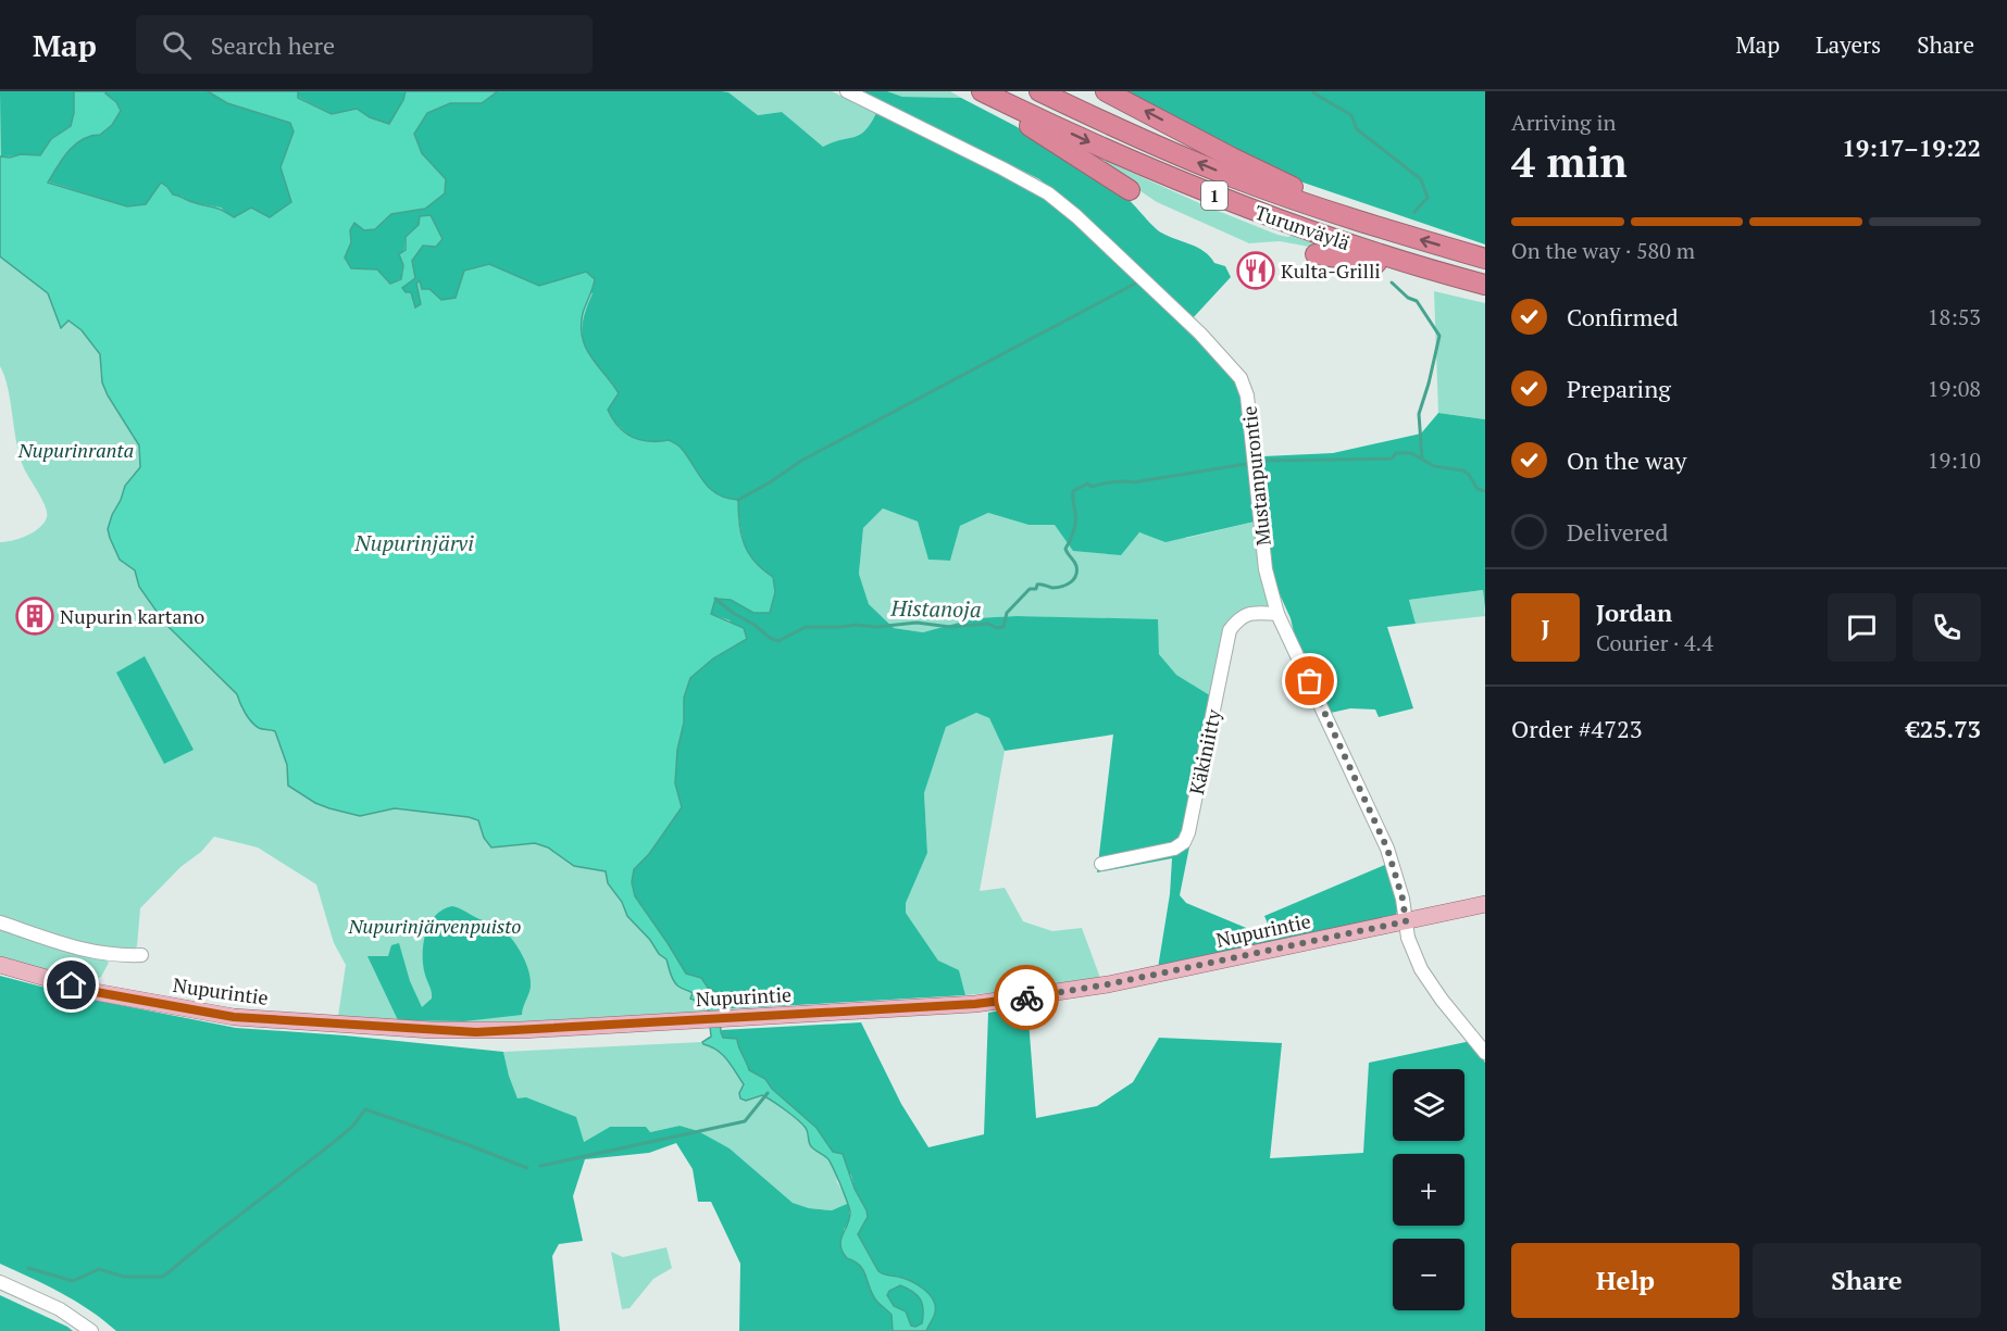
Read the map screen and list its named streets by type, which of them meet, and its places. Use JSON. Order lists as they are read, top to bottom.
{
  "streets": {
    "highway": ["1", "Turunväylä"],
    "main road": ["Nupurintie"],
    "street": ["Mustanpurontie", "Käkiniitty"]
  },
  "crossings": [
    ["Mustanpurontie", "Käkiniitty"],
    ["Mustanpurontie", "Nupurintie"]
  ],
  "water": ["Nupurinjärvi", "Histanoja"],
  "parks": ["Nupurinranta", "Nupurinjärvenpuisto"],
  "places": {
    "restaurant": ["Kulta-Grilli"],
    "building": ["Nupurin kartano"]
  },
  "page": {
    "header": "Map",
    "search": "Search here",
    "nav": ["Map", "Layers", "Share"],
    "heading": ["4 min", "Arriving in", "19:17–19:22"],
    "panel": [
      "Jordan",
      "Courier · 4.4",
      "Order #4723",
      "€25.73"
    ],
    "bar": "On the way · 580 m",
    "list": [
      ["Confirmed", "18:53"],
      ["Preparing", "19:08"],
      ["On the way", "19:10"],
      "Delivered"
    ],
    "round": "J",
    "map_buttons": ["+", "−"],
    "buttons": ["Help", "Share"]
  }
}
